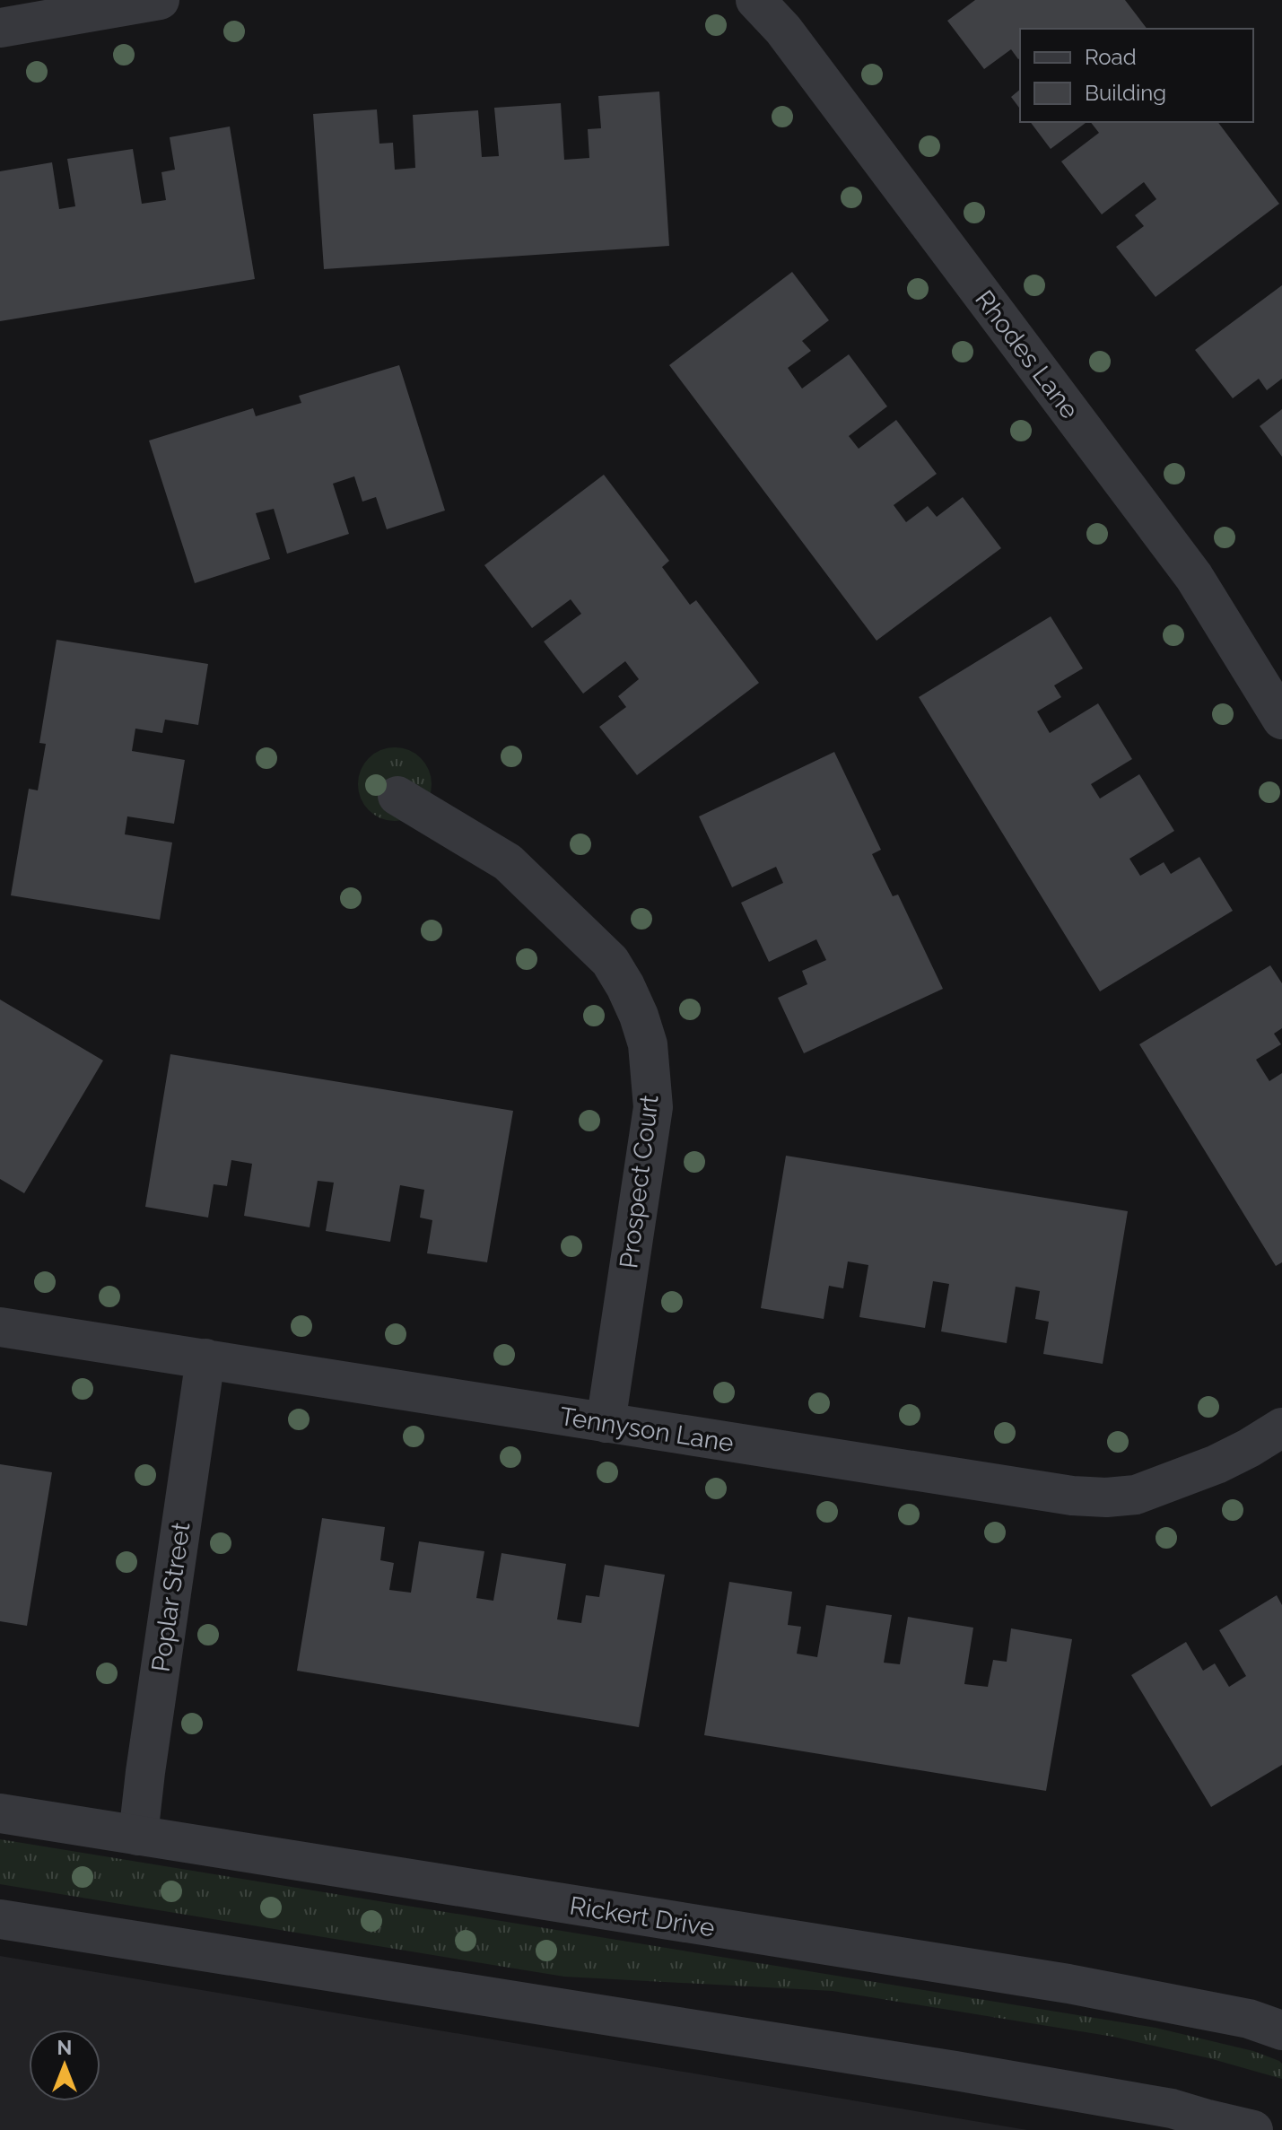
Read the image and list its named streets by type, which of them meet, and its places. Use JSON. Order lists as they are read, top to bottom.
{
  "streets": {
    "street": [
      "Rhodes Lane",
      "Prospect Court",
      "Tennyson Lane",
      "Poplar Street",
      "Rickert Drive"
    ]
  },
  "crossings": [
    ["Prospect Court", "Tennyson Lane"],
    ["Tennyson Lane", "Poplar Street"],
    ["Poplar Street", "Rickert Drive"]
  ],
  "legend": ["Road", "Building"],
  "north": "top"
}
